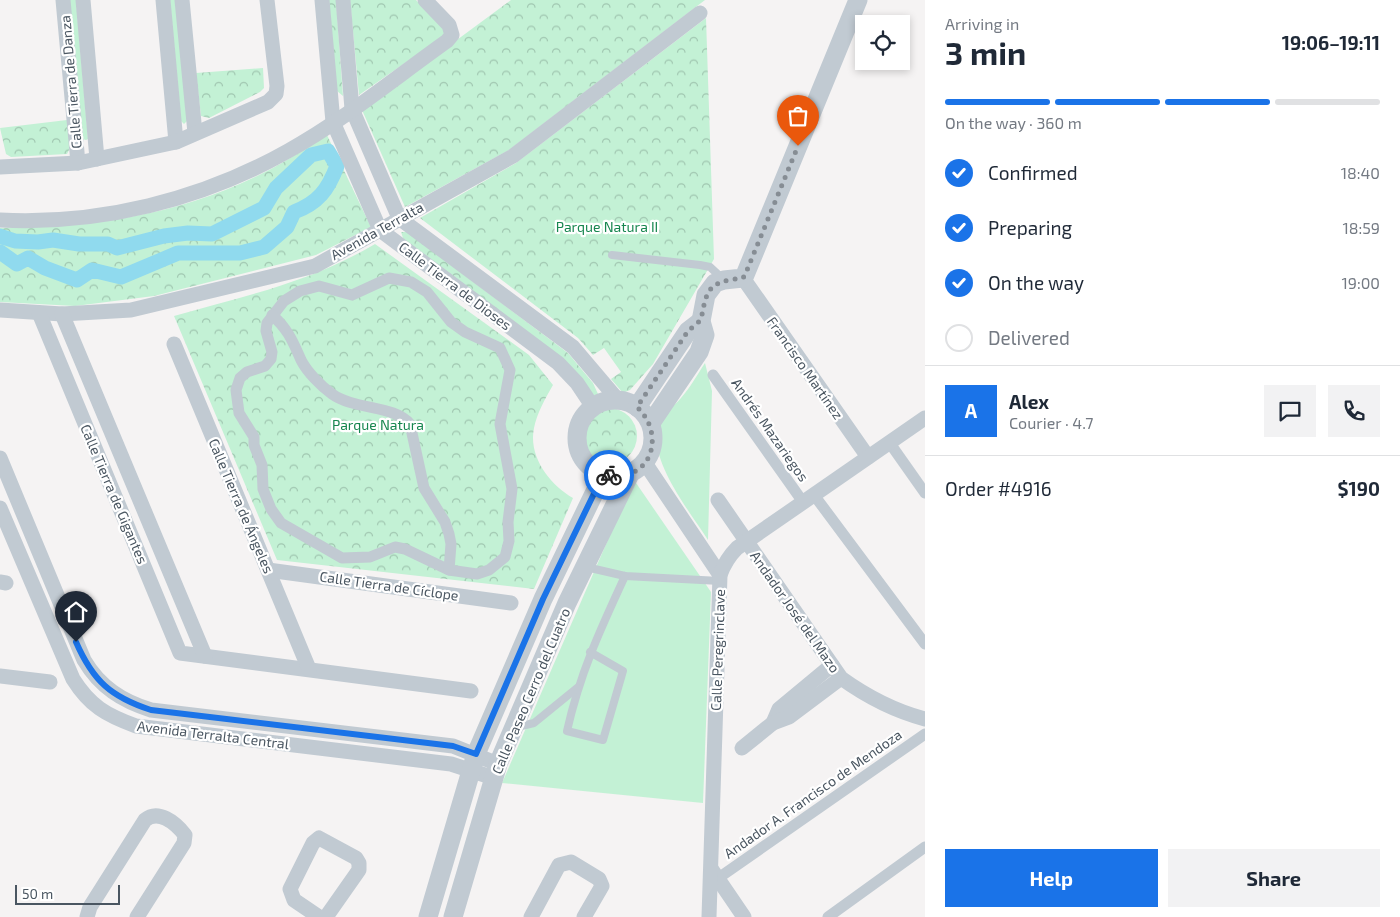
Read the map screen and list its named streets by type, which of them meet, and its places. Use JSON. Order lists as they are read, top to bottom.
{
  "streets": {
    "street": [
      "Calle Tierra de Danza",
      "Avenida Terralta",
      "Calle Tierra de Dioses",
      "Francisco Martínez",
      "Andrés Mazariegos",
      "Calle Tierra de Gigantes",
      "Calle Tierra de Ángeles",
      "Calle Tierra de Cíclope",
      "Andador José del Mazo",
      "Calle Peregrinclave",
      "Calle Paseo Cerro del Cuatro",
      "Avenida Terralta Central",
      "Andador A. Francisco de Mendoza"
    ]
  },
  "crossings": [
    ["Avenida Terralta", "Calle Tierra de Dioses"],
    ["Avenida Terralta", "Calle Tierra de Gigantes"],
    ["Calle Tierra de Dioses", "Calle Paseo Cerro del Cuatro"],
    ["Francisco Martínez", "Calle Peregrinclave"],
    ["Andrés Mazariegos", "Calle Peregrinclave"],
    ["Calle Tierra de Gigantes", "Calle Tierra de Ángeles"],
    ["Calle Tierra de Ángeles", "Calle Tierra de Cíclope"],
    ["Andador José del Mazo", "Calle Peregrinclave"],
    ["Calle Peregrinclave", "Andador A. Francisco de Mendoza"],
    ["Calle Paseo Cerro del Cuatro", "Avenida Terralta Central"]
  ],
  "parks": ["Parque Natura II", "Parque Natura"],
  "scale_bar": "50 m",
  "page": {
    "heading": ["3 min", "Arriving in", "19:06–19:11"],
    "panel": [
      "Alex",
      "Courier · 4.7",
      "Order #4916",
      "$190"
    ],
    "bar": "On the way · 360 m",
    "list": [
      ["Confirmed", "18:40"],
      ["Preparing", "18:59"],
      ["On the way", "19:00"],
      "Delivered"
    ],
    "round": "A",
    "buttons": ["Help", "Share"],
    "scale": "50 m"
  }
}
